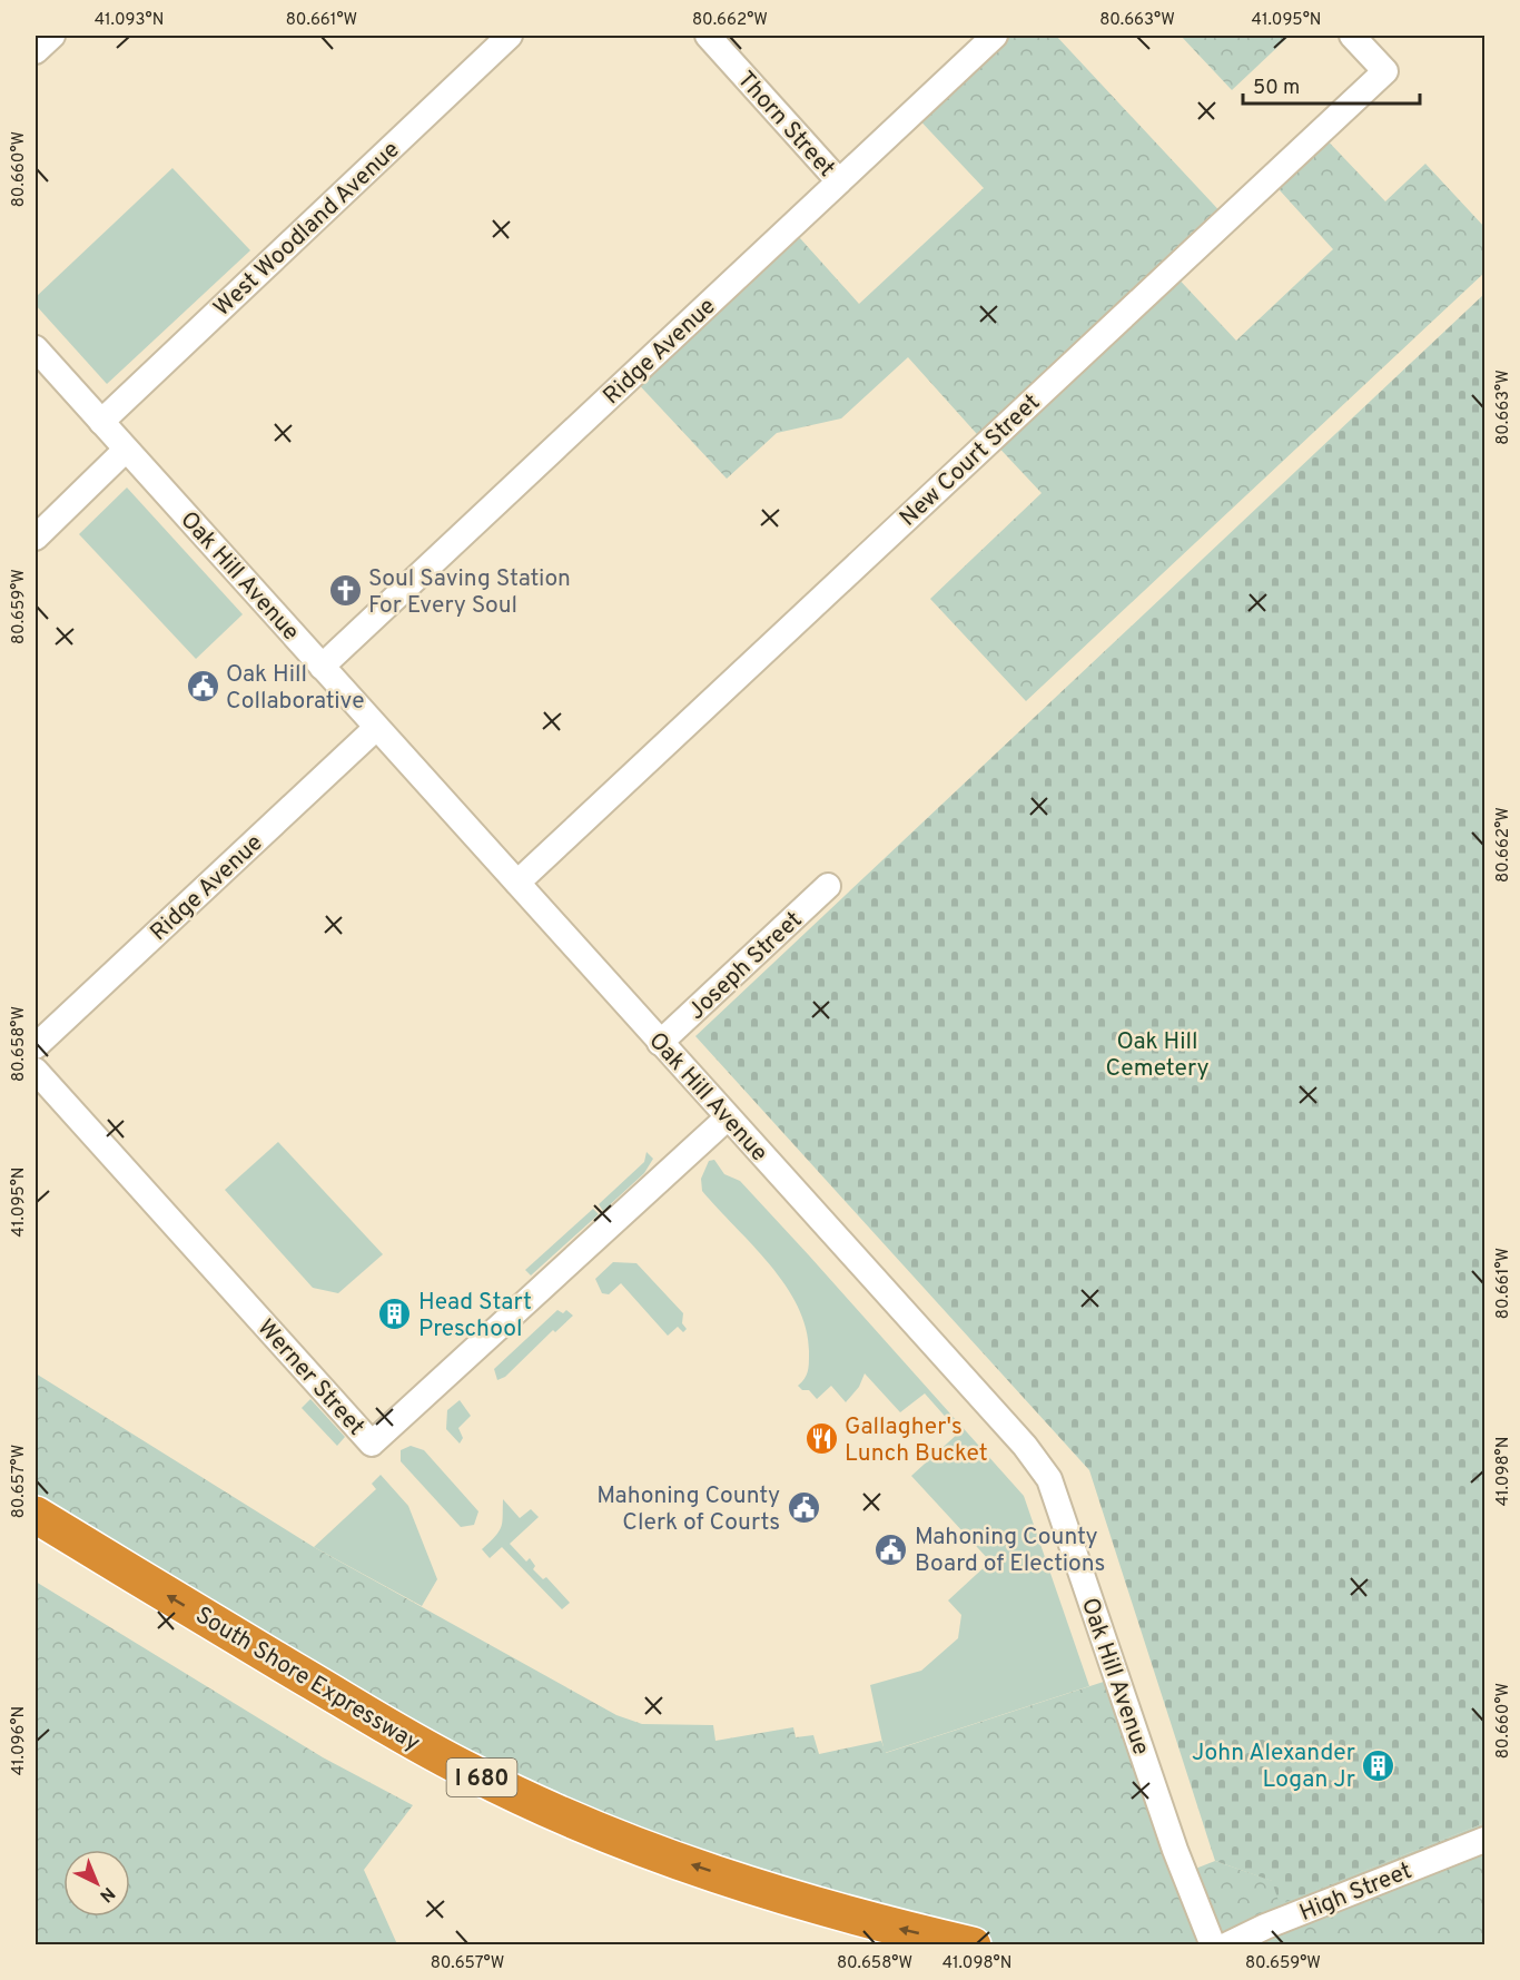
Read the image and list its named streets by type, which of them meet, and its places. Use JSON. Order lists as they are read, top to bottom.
{
  "streets": {
    "highway": ["South Shore Expressway", "I 680"],
    "street": [
      "Thorn Street",
      "West Woodland Avenue",
      "Ridge Avenue",
      "New Court Street",
      "Oak Hill Avenue",
      "Joseph Street",
      "Werner Street",
      "High Street"
    ]
  },
  "crossings": [
    ["Thorn Street", "Ridge Avenue"],
    ["West Woodland Avenue", "Oak Hill Avenue"],
    ["Ridge Avenue", "Oak Hill Avenue"],
    ["New Court Street", "Oak Hill Avenue"],
    ["Oak Hill Avenue", "Joseph Street"],
    ["Oak Hill Avenue", "Werner Street"]
  ],
  "one_way": ["South Shore Expressway"],
  "parks": ["Oak Hill Cemetery"],
  "places": {
    "church": ["Soul Saving Station For Every Soul"],
    "public building": ["Oak Hill Collaborative", "Mahoning County Clerk of Courts", "Mahoning County Board of Elections"],
    "building": ["Head Start Preschool", "John Alexander Logan Jr"],
    "restaurant": ["Gallagher's Lunch Bucket"]
  },
  "scale_bar": "50 m",
  "north": "bottom right",
  "coordinates": [
    "41.093°N",
    "80.661°W",
    "80.662°W",
    "80.663°W",
    "41.095°N",
    "80.660°W",
    "80.659°W",
    "80.658°W",
    "41.098°N",
    "80.657°W",
    "41.096°N"
  ]
}
